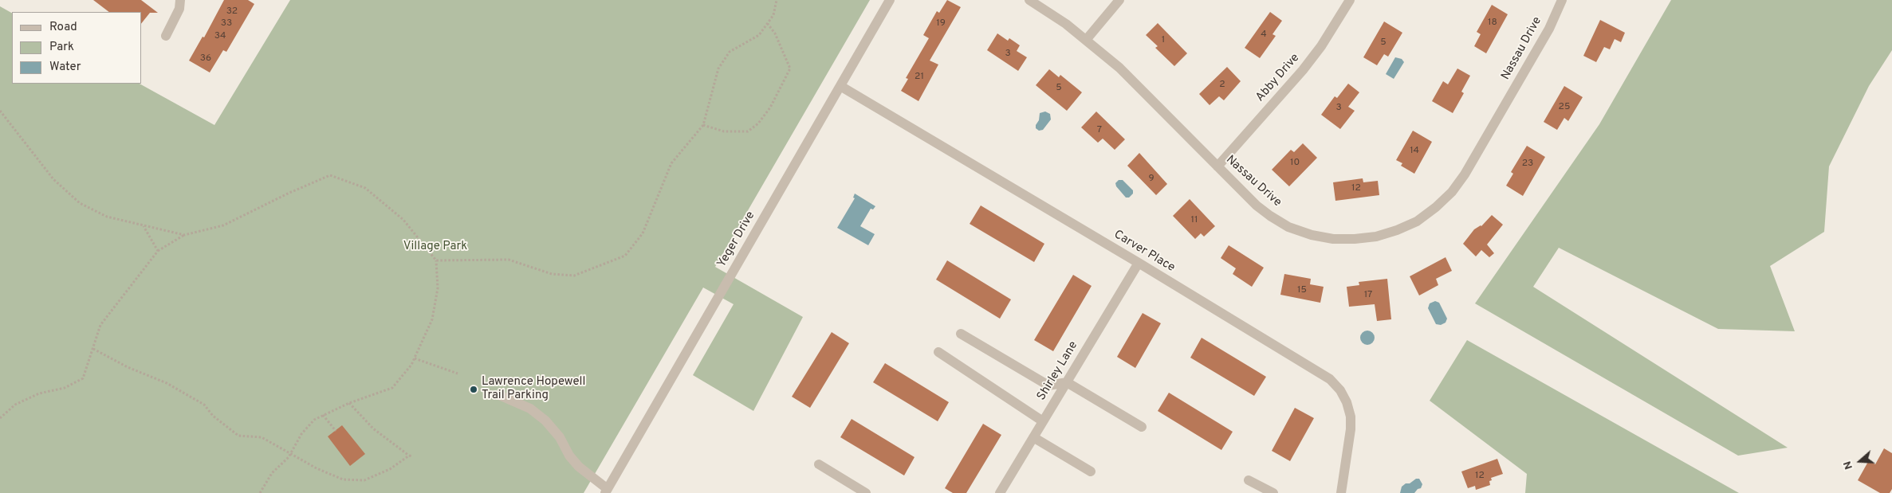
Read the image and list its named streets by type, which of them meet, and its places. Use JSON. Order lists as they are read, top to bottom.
{
  "streets": {
    "street": [
      "Nassau Drive",
      "Abby Drive",
      "Yeger Drive",
      "Carver Place",
      "Shirley Lane"
    ]
  },
  "crossings": [
    ["Nassau Drive", "Abby Drive"],
    ["Yeger Drive", "Carver Place"],
    ["Carver Place", "Shirley Lane"]
  ],
  "parks": ["Village Park"],
  "places": ["Lawrence Hopewell Trail Parking"],
  "house_numbers": [
    "32",
    "18",
    "33",
    "19",
    "4",
    "34",
    "1",
    "5",
    "3",
    "36",
    "21",
    "2",
    "5",
    "25",
    "3",
    "7",
    "14",
    "10",
    "23",
    "9",
    "12",
    "11",
    "15",
    "17",
    "12"
  ],
  "legend": ["Road", "Park", "Water"],
  "north": "left"
}
